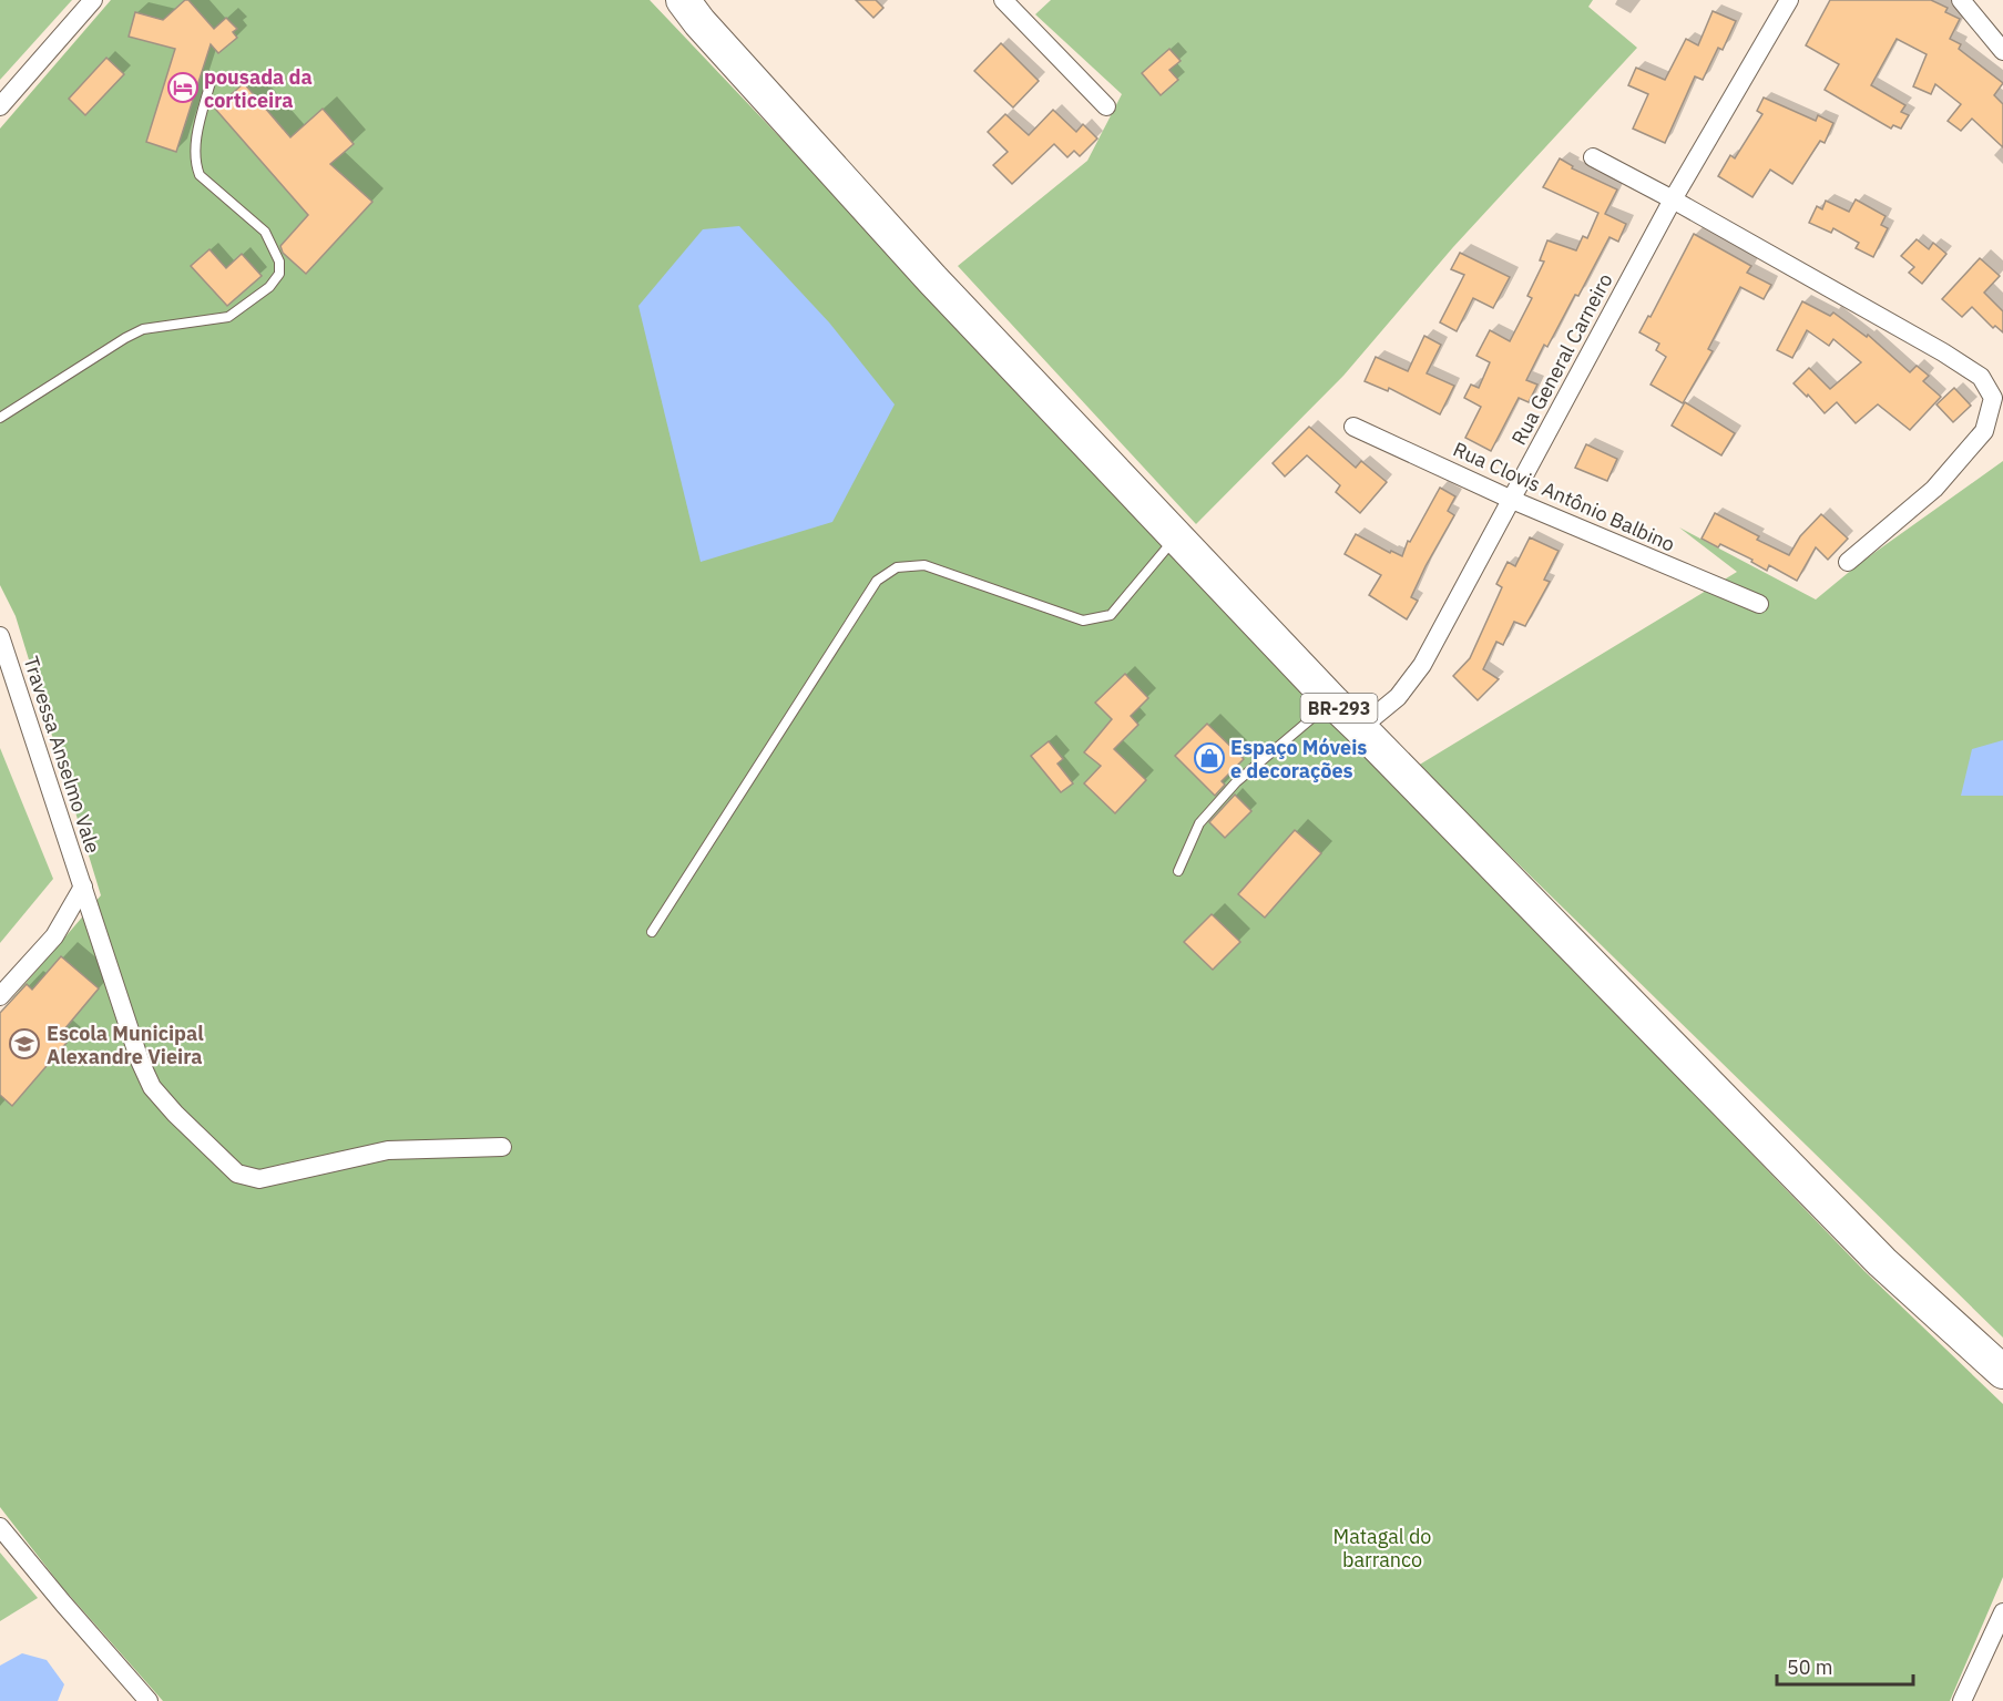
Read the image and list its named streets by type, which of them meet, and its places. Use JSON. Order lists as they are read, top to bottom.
{
  "streets": {
    "highway": ["BR-293"],
    "street": ["Rua General Carneiro", "Rua Clovis Antônio Balbino", "Travessa Anselmo Vale"]
  },
  "crossings": [
    ["Rua General Carneiro", "Rua Clovis Antônio Balbino"],
    ["Rua General Carneiro", "BR-293"]
  ],
  "parks": ["Matagal do barranco"],
  "places": {
    "hotel": ["pousada da corticeira"],
    "shop": ["Espaço Móveis e decorações"],
    "school or university": ["Escola Municipal Alexandre Vieira"]
  },
  "scale_bar": "50 m"
}
